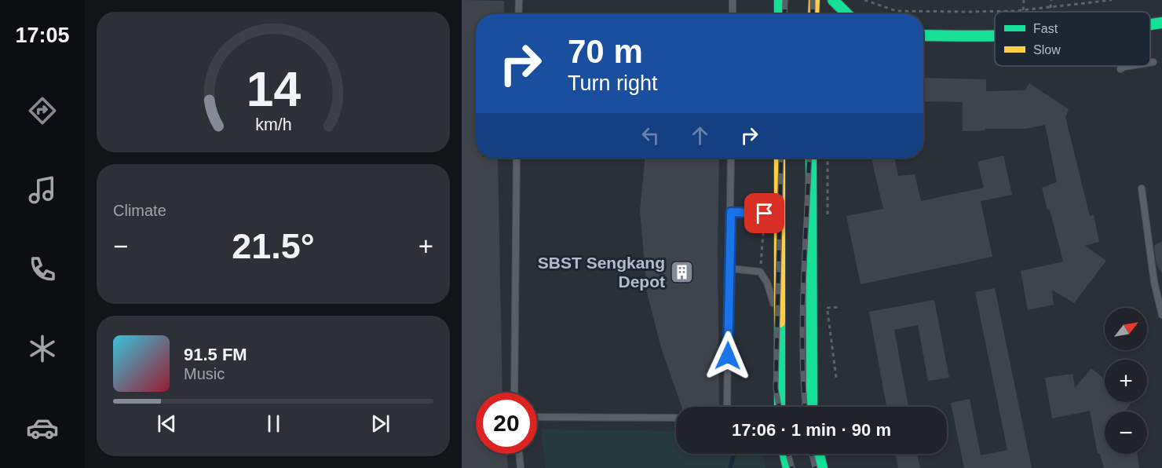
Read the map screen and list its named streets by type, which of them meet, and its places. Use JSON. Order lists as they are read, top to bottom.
{
  "places": {
    "building": ["SBST Sengkang Depot"]
  },
  "legend": ["Fast", "Slow"],
  "north": "top right",
  "page": {
    "tabs": "17:05",
    "turn": ["70 m", "Turn right"],
    "tile": "Climate",
    "heat": ["−", "21.5°", "+"],
    "map_buttons": ["+", "−"],
    "song": ["91.5 FM", "Music"],
    "limit": "20",
    "trip": "17:06 · 1 min · 90 m",
    "gauge": ["14", "km/h"]
  }
}
